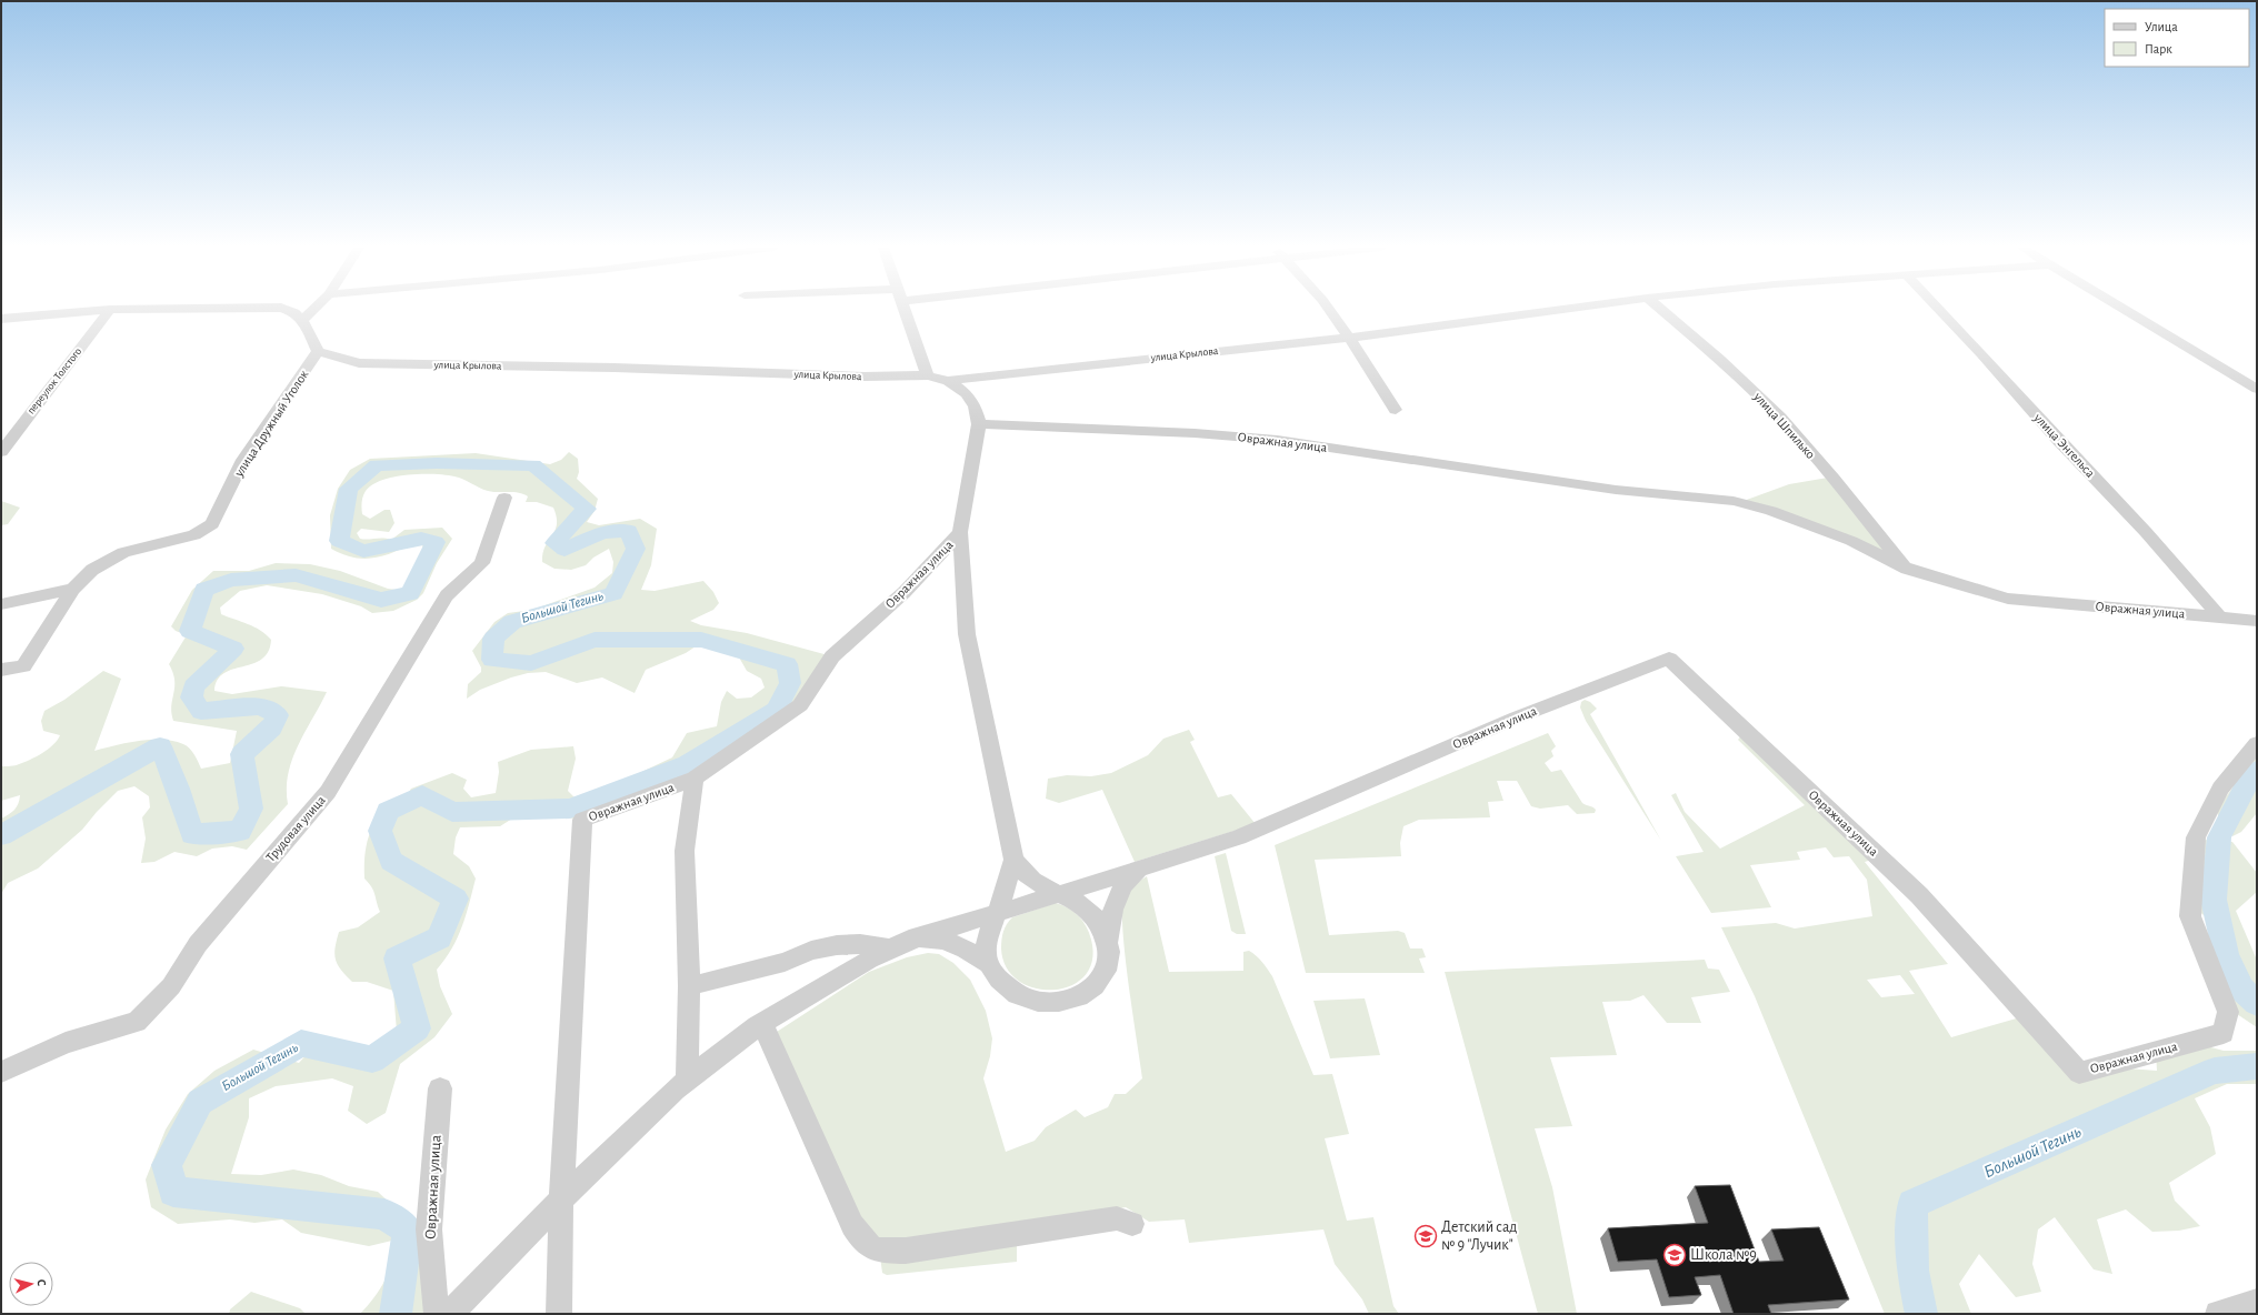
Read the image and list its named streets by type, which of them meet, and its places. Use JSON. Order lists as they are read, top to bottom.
{
  "streets": {
    "street": [
      "улица Крылова",
      "переулок Толстого",
      "улица Дружный Уголок",
      "улица Шпилько",
      "Овражная улица",
      "улица Энгельса",
      "Трудовая улица"
    ]
  },
  "crossings": [
    ["улица Крылова", "улица Дружный Уголок"],
    ["улица Крылова", "Овражная улица"],
    ["улица Шпилько", "Овражная улица"],
    ["Овражная улица", "улица Энгельса"]
  ],
  "water": ["Большой Тегинь"],
  "places": {
    "school or university": ["Детский сад № 9 \"Лучик\"", "Школа №9"]
  },
  "legend": ["Улица", "Парк"],
  "north": "right"
}
